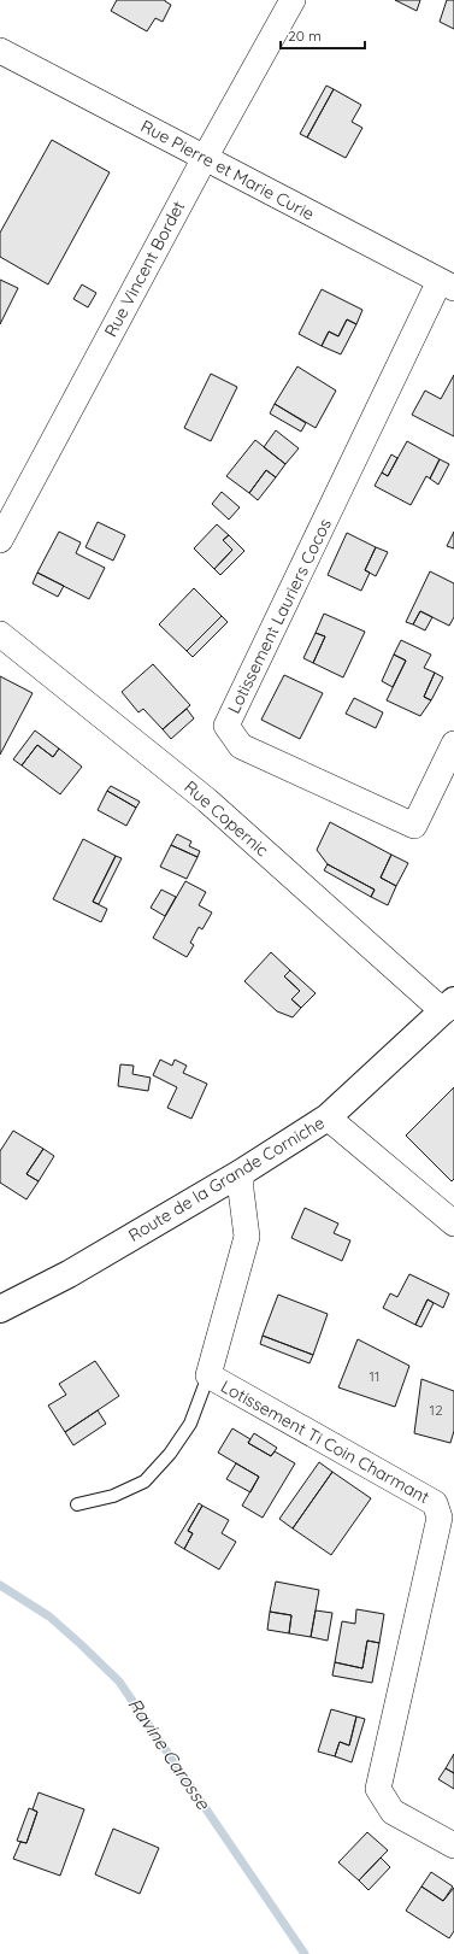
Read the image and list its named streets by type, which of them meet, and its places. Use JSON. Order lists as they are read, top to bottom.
{
  "streets": {
    "main road": ["Route de la Grande Corniche"],
    "street": [
      "Rue Pierre et Marie Curie",
      "Rue Vincent Bordet",
      "Lotissement Lauriers Cocos",
      "Rue Copernic",
      "Lotissement Ti Coin Charmant"
    ]
  },
  "crossings": [
    ["Rue Pierre et Marie Curie", "Rue Vincent Bordet"],
    ["Rue Pierre et Marie Curie", "Lotissement Lauriers Cocos"],
    ["Rue Copernic", "Route de la Grande Corniche"],
    ["Route de la Grande Corniche", "Lotissement Ti Coin Charmant"]
  ],
  "water": ["Ravine Carosse"],
  "house_numbers": ["11", "12"],
  "scale_bar": "20 m"
}
